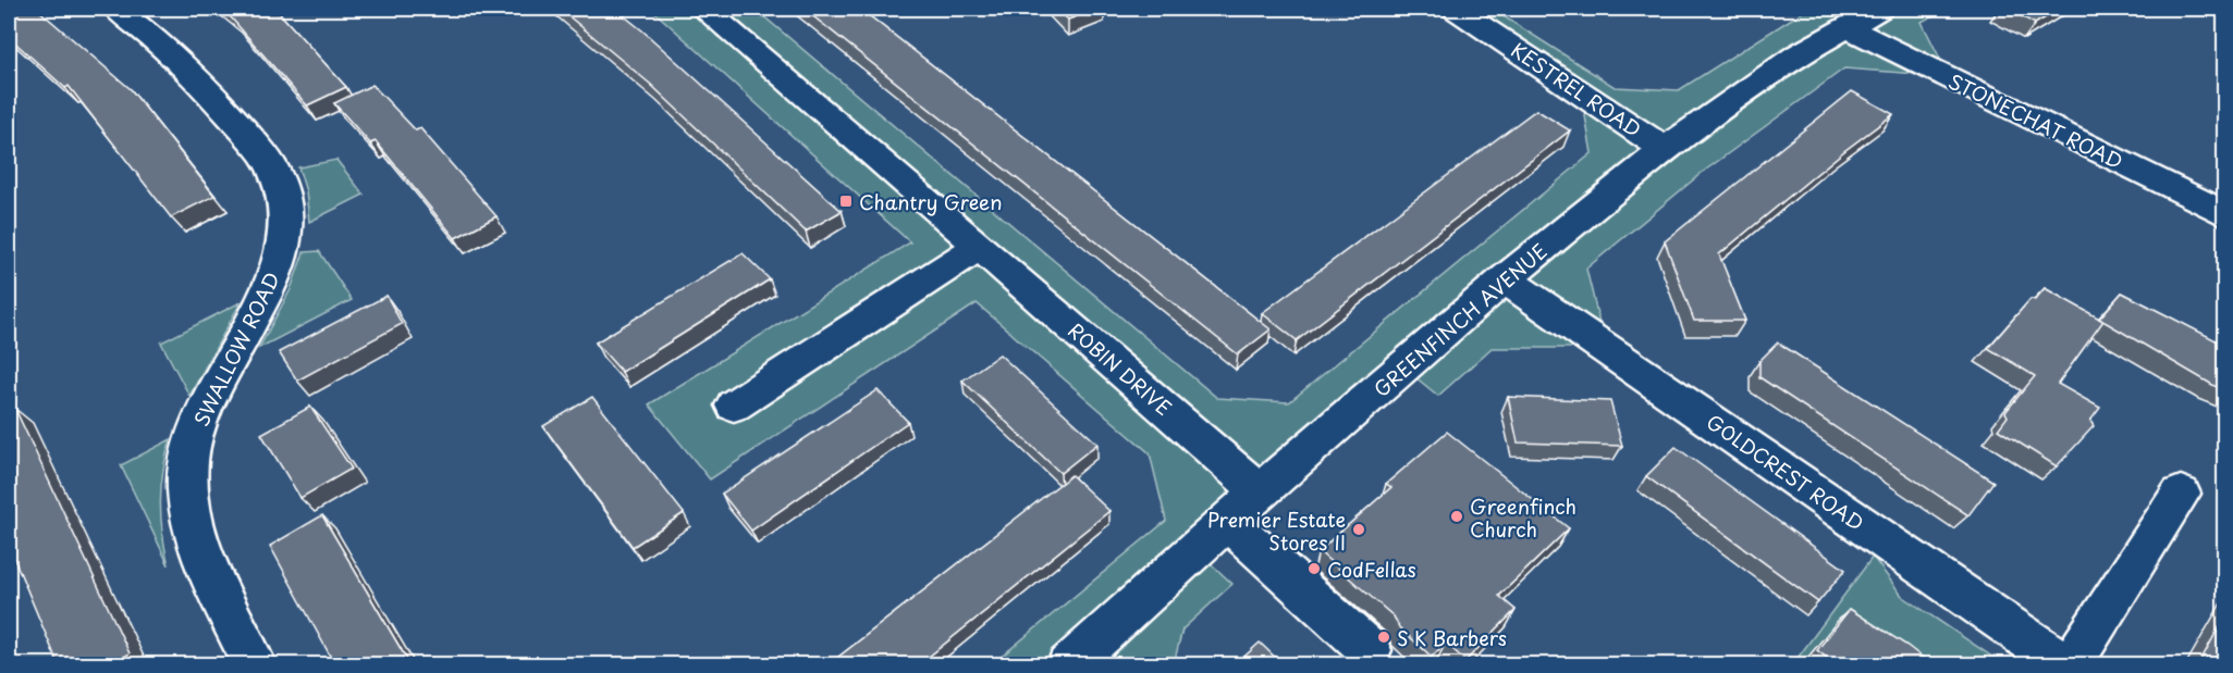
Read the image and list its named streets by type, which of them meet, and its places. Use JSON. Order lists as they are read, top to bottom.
{
  "streets": {
    "street": [
      "KESTREL ROAD",
      "STONECHAT ROAD",
      "GREENFINCH AVENUE",
      "SWALLOW ROAD",
      "ROBIN DRIVE",
      "GOLDCREST ROAD"
    ]
  },
  "crossings": [
    ["KESTREL ROAD", "GREENFINCH AVENUE"],
    ["STONECHAT ROAD", "GREENFINCH AVENUE"],
    ["GREENFINCH AVENUE", "ROBIN DRIVE"],
    ["GREENFINCH AVENUE", "GOLDCREST ROAD"]
  ],
  "places": {
    "transit": ["Chantry Green"],
    "other": [
      "Greenfinch Church",
      "Premier Estate Stores II",
      "CodFellas",
      "S K Barbers"
    ]
  }
}
